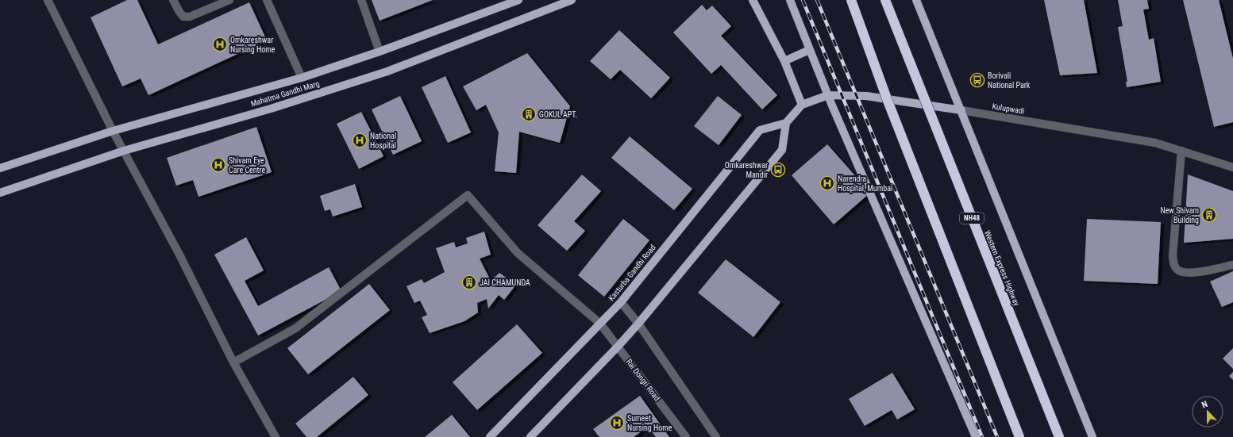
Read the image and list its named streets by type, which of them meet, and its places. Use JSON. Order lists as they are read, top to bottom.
{
  "streets": {
    "highway": ["NH48", "Western Express Highway"],
    "main road": ["Mahatma Gandhi Marg", "Kulupwadi", "Kasturba Gandhi Road"],
    "street": ["Rai Dongri Road"]
  },
  "crossings": [
    ["Kulupwadi", "Kasturba Gandhi Road"],
    ["Kasturba Gandhi Road", "Rai Dongri Road"]
  ],
  "places": {
    "hospital": [
      "Omkareshwar Nursing Home",
      "National Hospital",
      "Shivam Eye Care Centre",
      "Narendra Hospital, Mumbai",
      "Sumeet Nursing Home"
    ],
    "bus stop": ["Borivali National Park", "Omkareshwar Mandir"],
    "building": ["GOKUL APT.", "New Shivam Building", "JAI CHAMUNDA"]
  },
  "north": "top"
}
